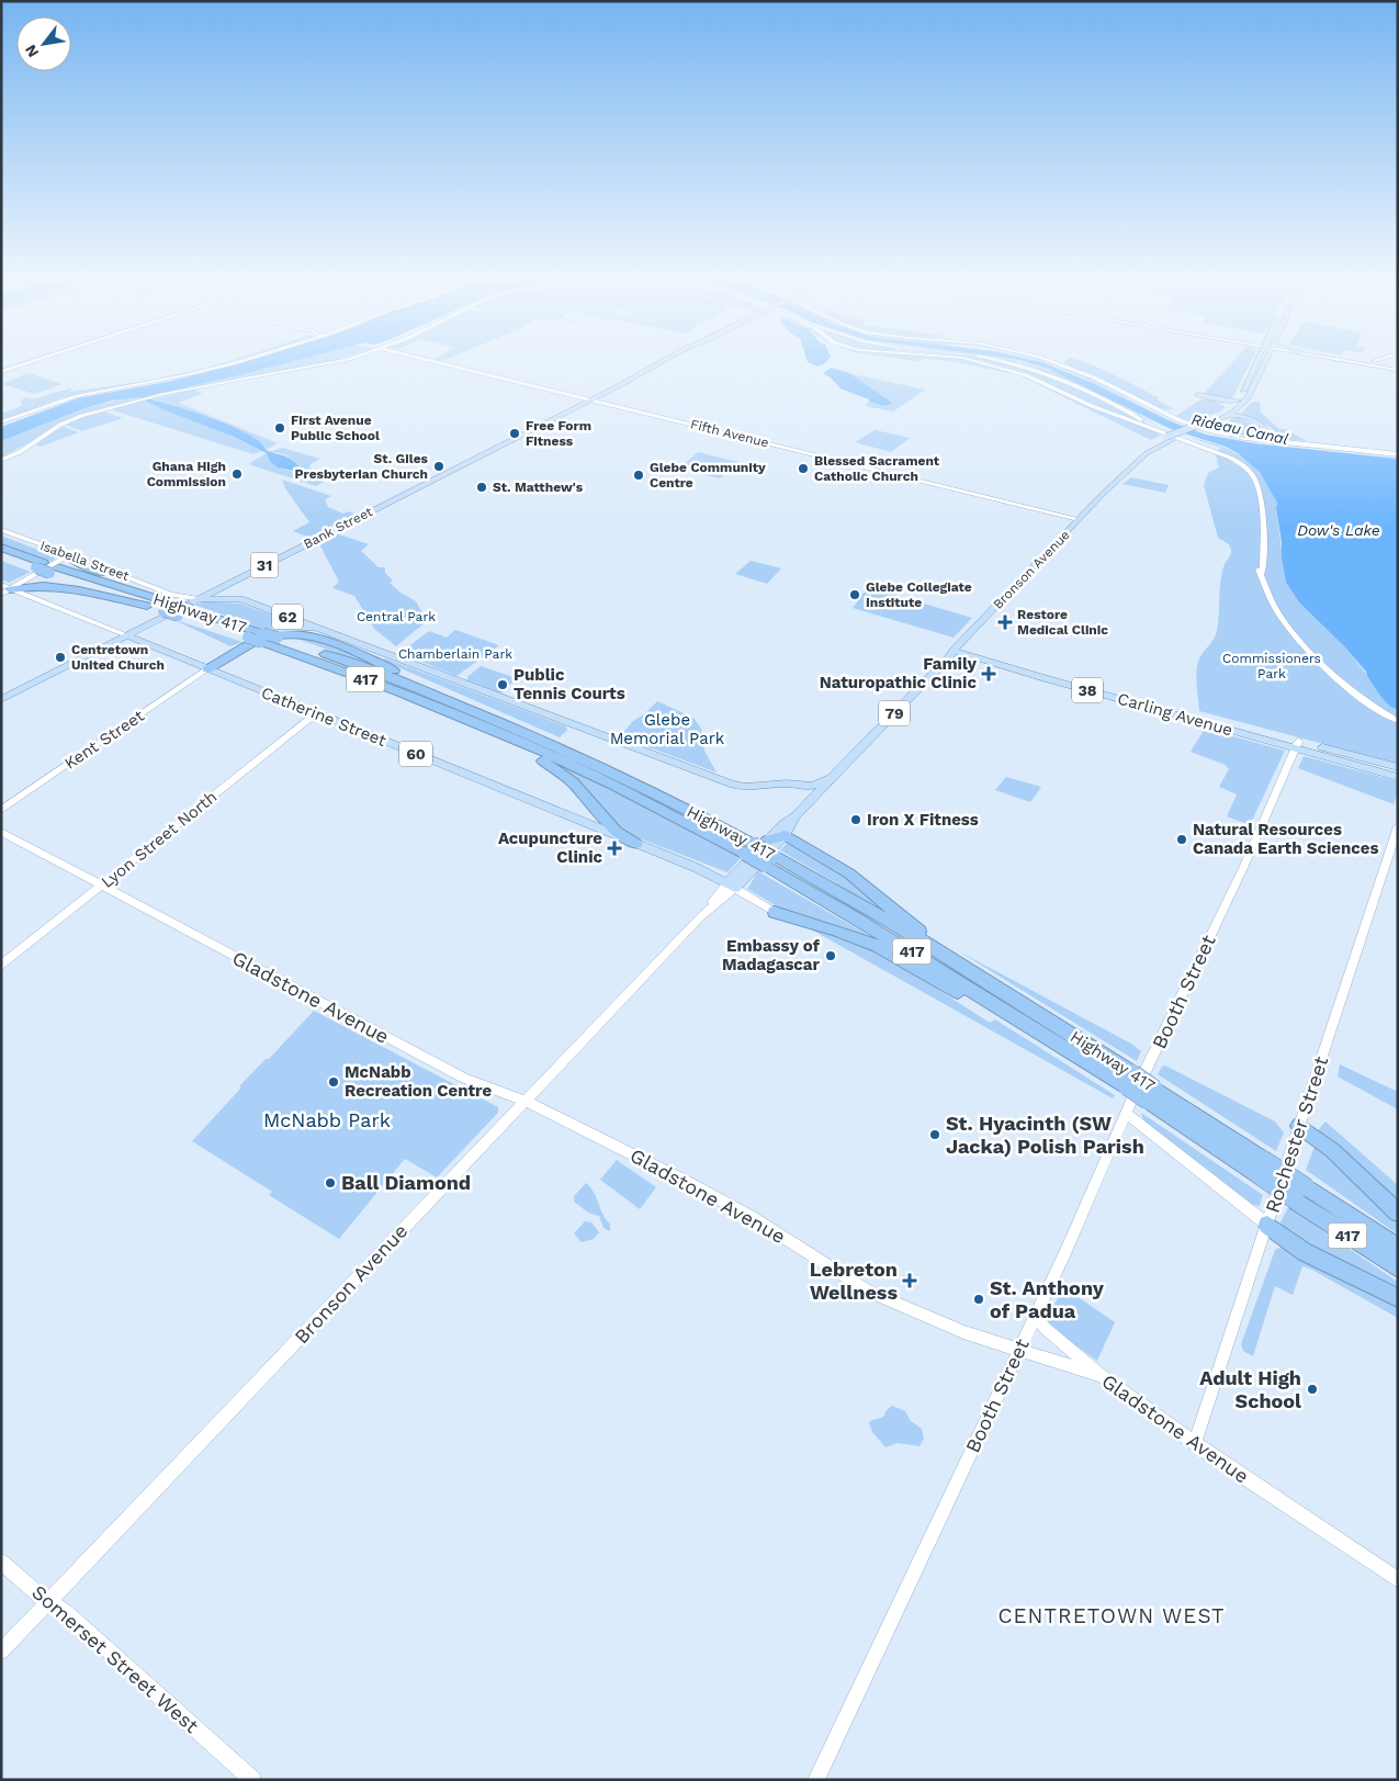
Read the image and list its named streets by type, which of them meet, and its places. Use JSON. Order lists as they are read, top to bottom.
{
  "streets": {
    "highway": ["Highway 417", "417"],
    "main road": [
      "Fifth Avenue",
      "Bank Street",
      "Isabella Street",
      "31",
      "Bronson Avenue",
      "62",
      "38",
      "79",
      "Carling Avenue",
      "Catherine Street",
      "Kent Street",
      "60",
      "Lyon Street North",
      "Booth Street",
      "Gladstone Avenue",
      "Rochester Street",
      "Somerset Street West"
    ]
  },
  "crossings": [
    ["Fifth Avenue", "Bank Street"],
    ["Fifth Avenue", "Bronson Avenue"],
    ["Bank Street", "Isabella Street"],
    ["Bank Street", "62"],
    ["Bank Street", "Catherine Street"],
    ["Isabella Street", "62"],
    ["Bronson Avenue", "62"],
    ["Bronson Avenue", "Carling Avenue"],
    ["Bronson Avenue", "Catherine Street"],
    ["Bronson Avenue", "Gladstone Avenue"],
    ["Bronson Avenue", "Somerset Street West"],
    ["Highway 417", "417"],
    ["Carling Avenue", "Booth Street"],
    ["Catherine Street", "Kent Street"],
    ["Catherine Street", "Lyon Street North"],
    ["Lyon Street North", "Gladstone Avenue"],
    ["Booth Street", "Gladstone Avenue"],
    ["Gladstone Avenue", "Rochester Street"]
  ],
  "districts": ["CENTRETOWN WEST"],
  "water": ["Rideau Canal", "Dow's Lake"],
  "parks": [
    "Central Park",
    "Chamberlain Park",
    "Commissioners Park",
    "Glebe Memorial Park",
    "McNabb Park"
  ],
  "places": {
    "other": [
      "First Avenue Public School",
      "Free Form Fitness",
      "St. Giles Presbyterian Church",
      "Blessed Sacrament Catholic Church",
      "Ghana High Commission",
      "Glebe Community Centre",
      "St. Matthew's",
      "Glebe Collegiate Institute",
      "Centretown United Church",
      "Public Tennis Courts",
      "Iron X Fitness",
      "Natural Resources Canada Earth Sciences",
      "Embassy of Madagascar",
      "McNabb Recreation Centre",
      "St. Hyacinth (SW Jacka) Polish Parish",
      "Ball Diamond",
      "St. Anthony of Padua",
      "Adult High School"
    ],
    "health": [
      "Restore Medical Clinic",
      "Family Naturopathic Clinic",
      "Acupuncture Clinic",
      "Lebreton Wellness"
    ]
  },
  "north": "bottom left"
}
